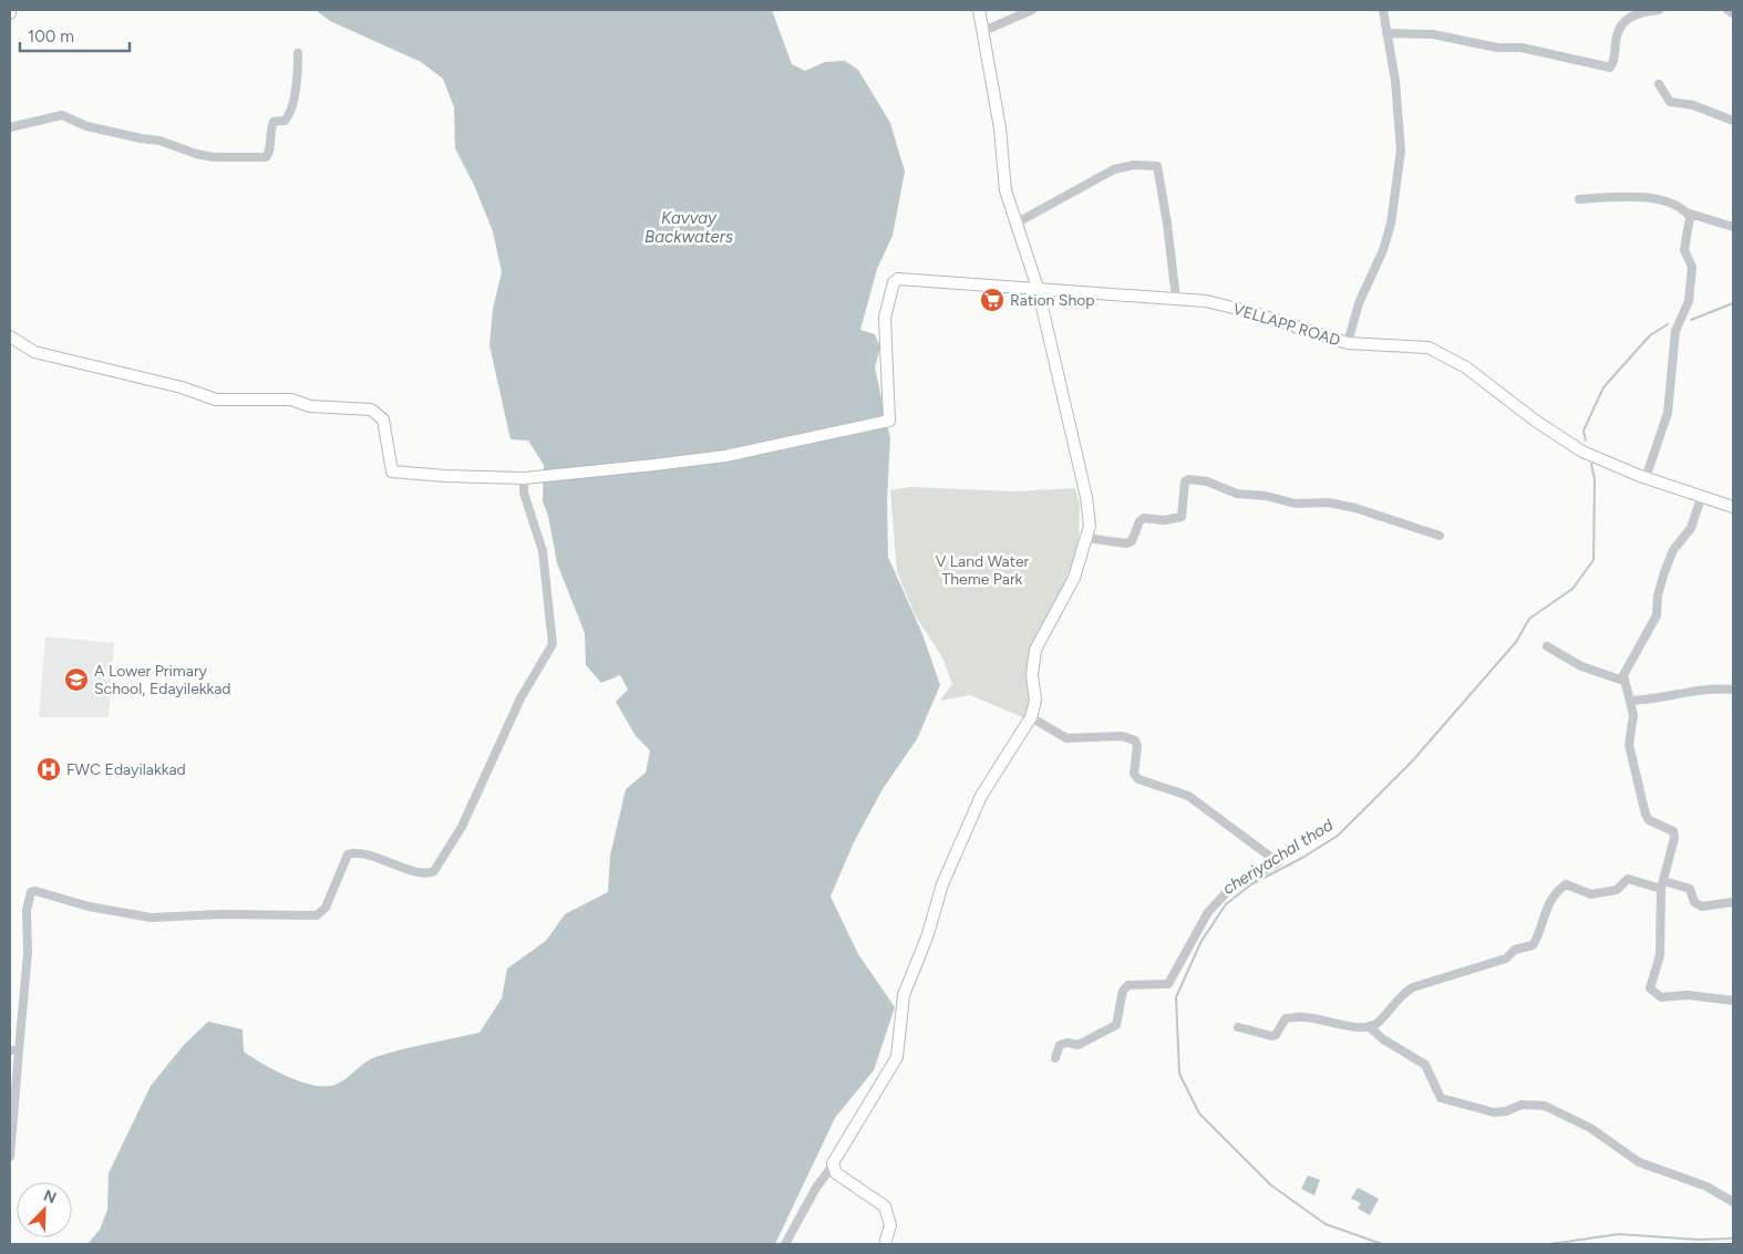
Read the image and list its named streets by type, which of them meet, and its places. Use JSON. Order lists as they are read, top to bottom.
{
  "streets": {
    "main road": ["VELLAPP ROAD"]
  },
  "water": ["Kavvay Backwaters", "cheriyachal thod"],
  "parks": ["V Land Water Theme Park"],
  "places": {
    "supermarket": ["Ration Shop"],
    "school or university": ["A Lower Primary School, Edayilekkad"],
    "hospital": ["FWC Edayilakkad"]
  },
  "scale_bar": "100 m",
  "north": "top right"
}
